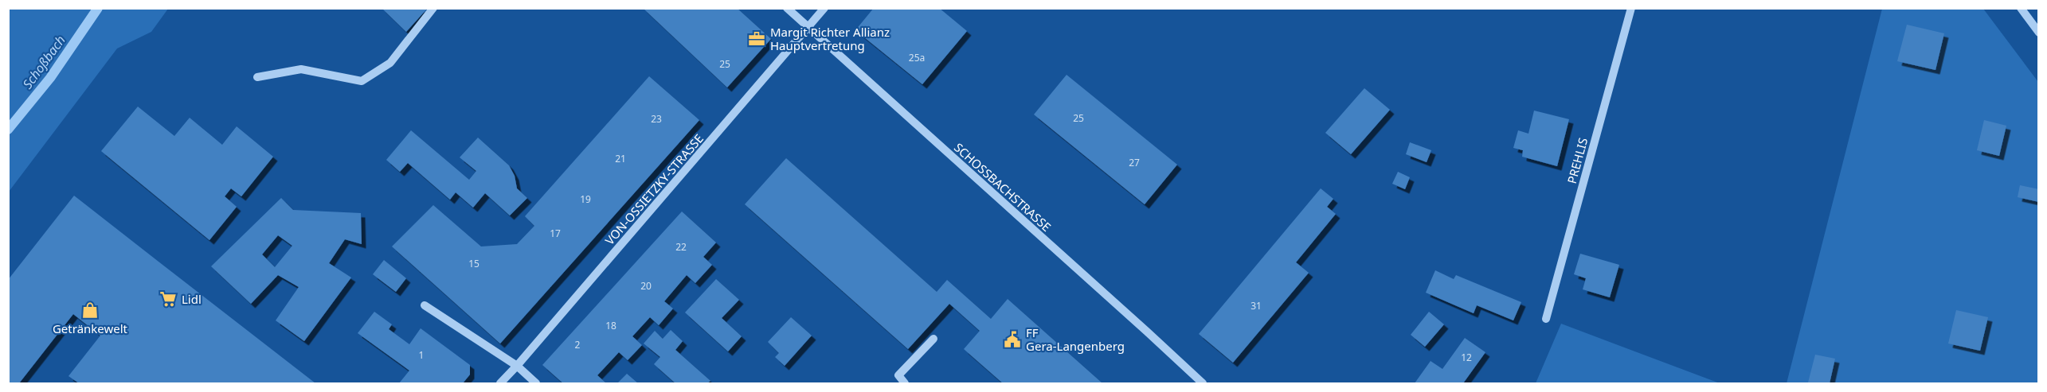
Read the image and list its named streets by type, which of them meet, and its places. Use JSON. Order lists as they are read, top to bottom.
{
  "streets": {
    "street": ["PREHLIS", "SCHOSSBACHSTRASSE", "VON-OSSIETZKY-STRASSE"]
  },
  "crossings": [
    ["SCHOSSBACHSTRASSE", "VON-OSSIETZKY-STRASSE"]
  ],
  "water": ["Schoßbach"],
  "places": {
    "office": ["Margit Richter Allianz Hauptvertretung"],
    "supermarket": ["Lidl"],
    "shop": ["Getränkewelt"],
    "public building": ["FF Gera-Langenberg"]
  },
  "house_numbers": [
    "25a",
    "25",
    "25",
    "23",
    "21",
    "27",
    "19",
    "17",
    "22",
    "15",
    "20",
    "31",
    "18",
    "2",
    "1",
    "12"
  ]
}
